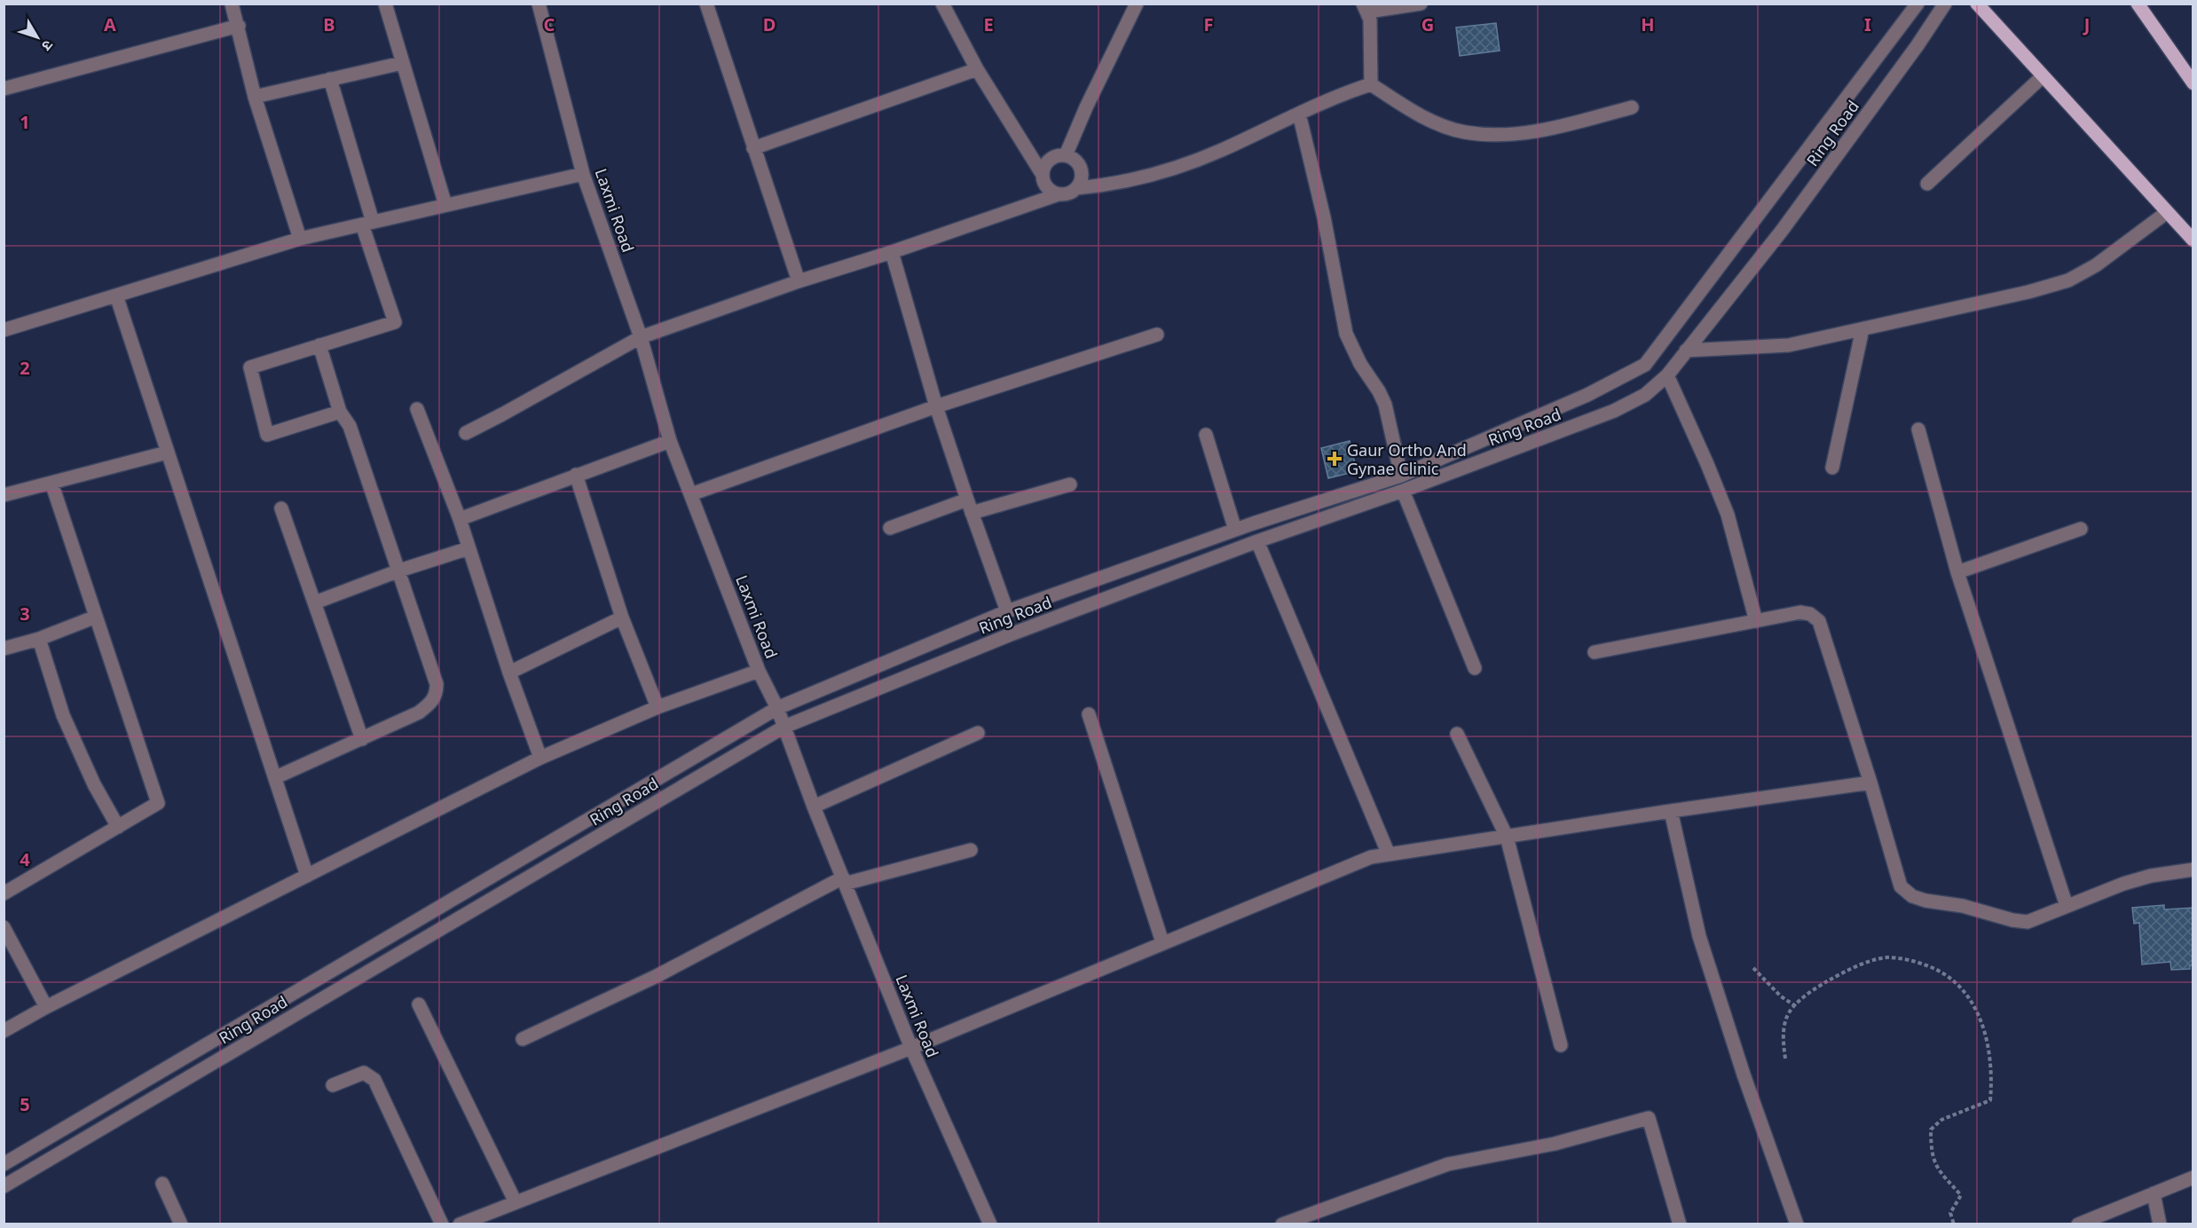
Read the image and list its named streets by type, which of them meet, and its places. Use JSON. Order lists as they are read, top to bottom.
{
  "streets": {
    "street": ["Ring Road", "Laxmi Road"]
  },
  "crossings": [
    ["Ring Road", "Laxmi Road"]
  ],
  "places": {
    "health": ["Gaur Ortho And Gynae Clinic"]
  },
  "north": "bottom right",
  "grid": {
    "columns": [
      "A",
      "B",
      "C",
      "D",
      "E",
      "F",
      "G",
      "H",
      "I",
      "J"
    ],
    "rows": [
      "1",
      "2",
      "3",
      "4",
      "5"
    ]
  }
}
